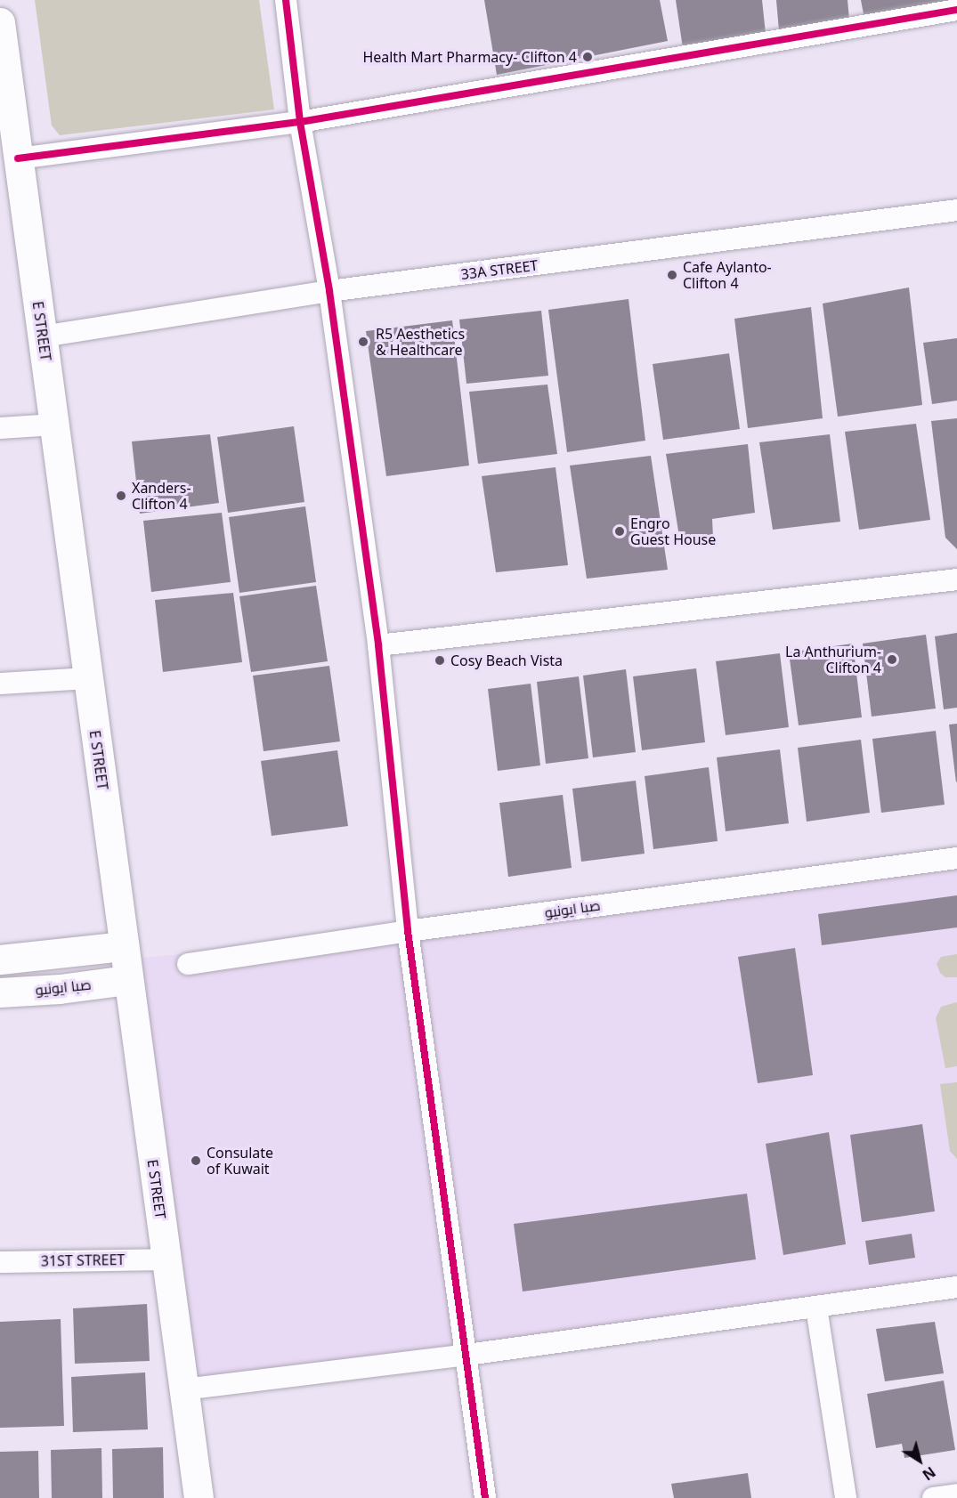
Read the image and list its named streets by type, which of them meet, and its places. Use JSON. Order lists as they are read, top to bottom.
{
  "streets": {
    "main road": ["E STREET", "صبا ایونیو"],
    "street": ["33A STREET", "31ST STREET"]
  },
  "crossings": [
    ["33A STREET", "E STREET"],
    ["E STREET", "صبا ایونیو"],
    ["E STREET", "31ST STREET"]
  ],
  "places": [
    "Health Mart Pharmacy- Clifton 4",
    "Cafe Aylanto- Clifton 4",
    "R5 Aesthetics & Healthcare",
    "Xanders- Clifton 4",
    "Engro Guest House",
    "La Anthurium- Clifton 4",
    "Cosy Beach Vista",
    "Consulate of Kuwait"
  ],
  "north": "bottom right"
}
